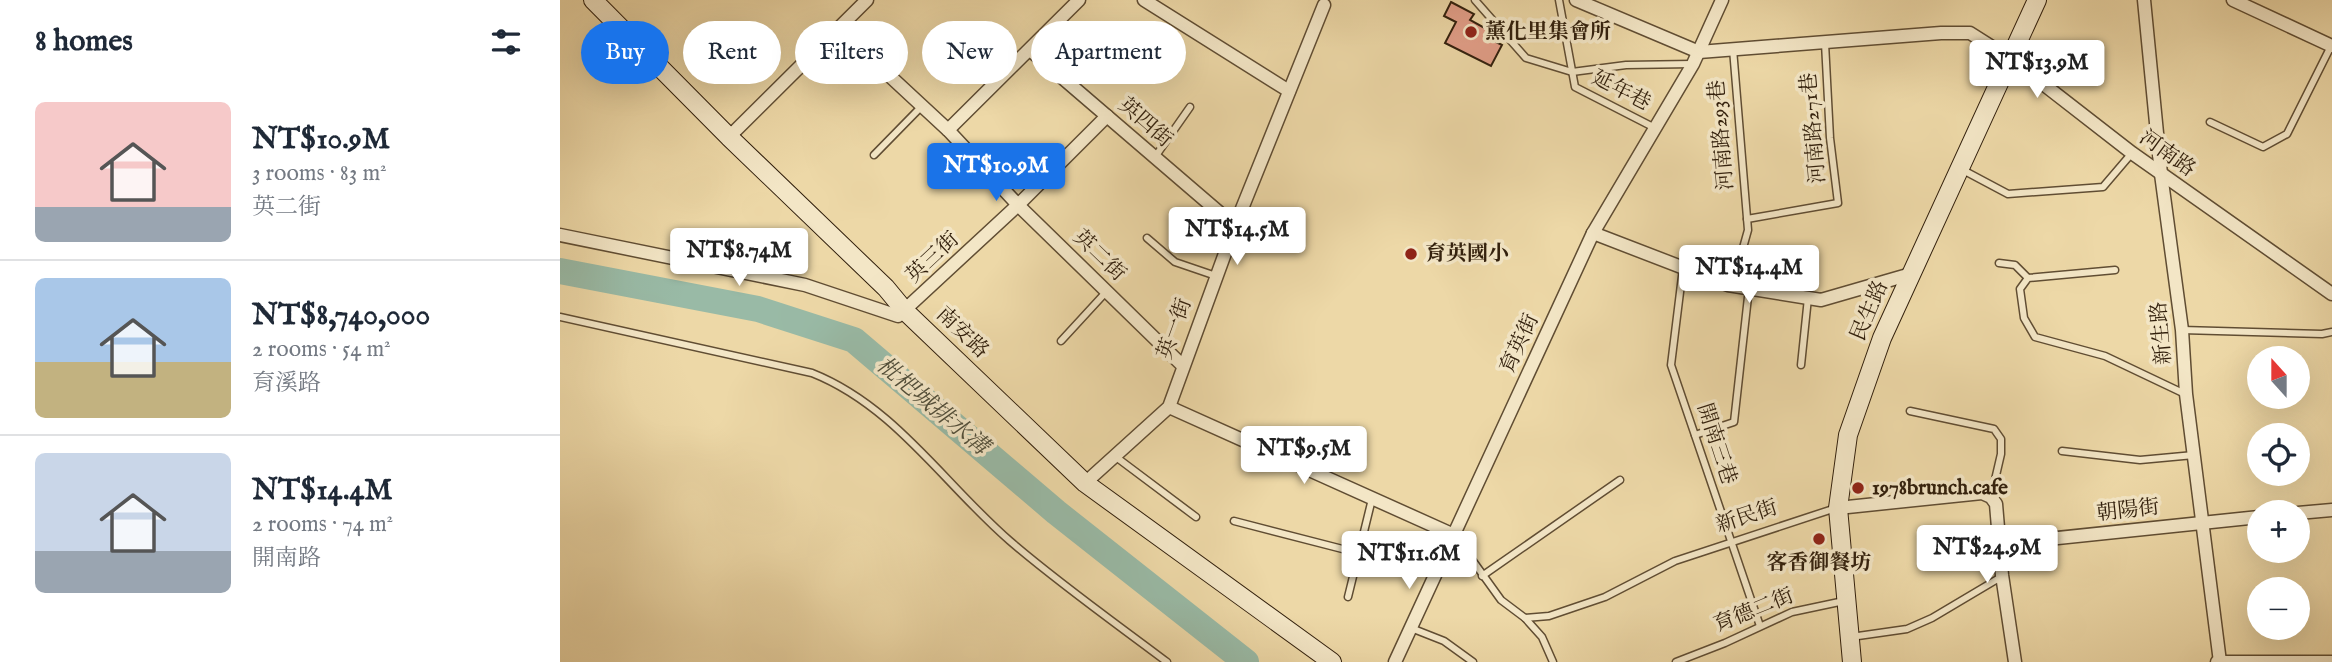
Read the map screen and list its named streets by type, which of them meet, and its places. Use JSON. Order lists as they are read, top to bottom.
{
  "streets": {
    "street": [
      "英四街",
      "河南路",
      "英二街",
      "英三街",
      "民生路",
      "英一街",
      "南安路",
      "新生路",
      "育英街",
      "朝陽街",
      "新民街"
    ],
    "lane": [
      "延年巷",
      "河南路271巷",
      "河南路293巷",
      "開南三巷",
      "育德二街"
    ]
  },
  "crossings": [
    ["延年巷", "育英街"],
    ["英四街", "英三街"],
    ["英四街", "英一街"],
    ["河南路271巷", "河南路293巷"],
    ["河南路271巷", "河南路"],
    ["河南路293巷", "河南路"],
    ["河南路", "民生路"],
    ["河南路", "新生路"],
    ["河南路", "育英街"],
    ["英二街", "英三街"],
    ["英二街", "英一街"],
    ["英三街", "南安路"],
    ["民生路", "新民街"],
    ["民生路", "育德二街"],
    ["英一街", "南安路"],
    ["新生路", "朝陽街"],
    ["開南三巷", "新民街"],
    ["開南三巷", "育德二街"]
  ],
  "water": ["枇杷城排水溝"],
  "places": [
    "薰化里集會所",
    "育英國小",
    "1978brunch.cafe",
    "客香御餐坊"
  ],
  "north": "top",
  "page": {
    "heading": "8 homes",
    "chip": [
      "Buy",
      "Rent",
      "Filters",
      "New",
      "Apartment"
    ],
    "price": [
      "NT$13.9M",
      "NT$10.9M",
      "NT$14.5M",
      "NT$8.74M",
      "NT$14.4M",
      "NT$9.5M",
      "NT$24.9M",
      "NT$11.6M"
    ],
    "list": [
      {
        "name": "NT$10.9M",
        "note": "3 rooms · 83 m² · 英二街"
      },
      {
        "name": "NT$8,740,000",
        "note": "2 rooms · 54 m² · 育溪路"
      },
      {
        "name": "NT$14.4M",
        "note": "2 rooms · 74 m² · 開南路"
      }
    ],
    "map_buttons": ["+", "−"]
  }
}
